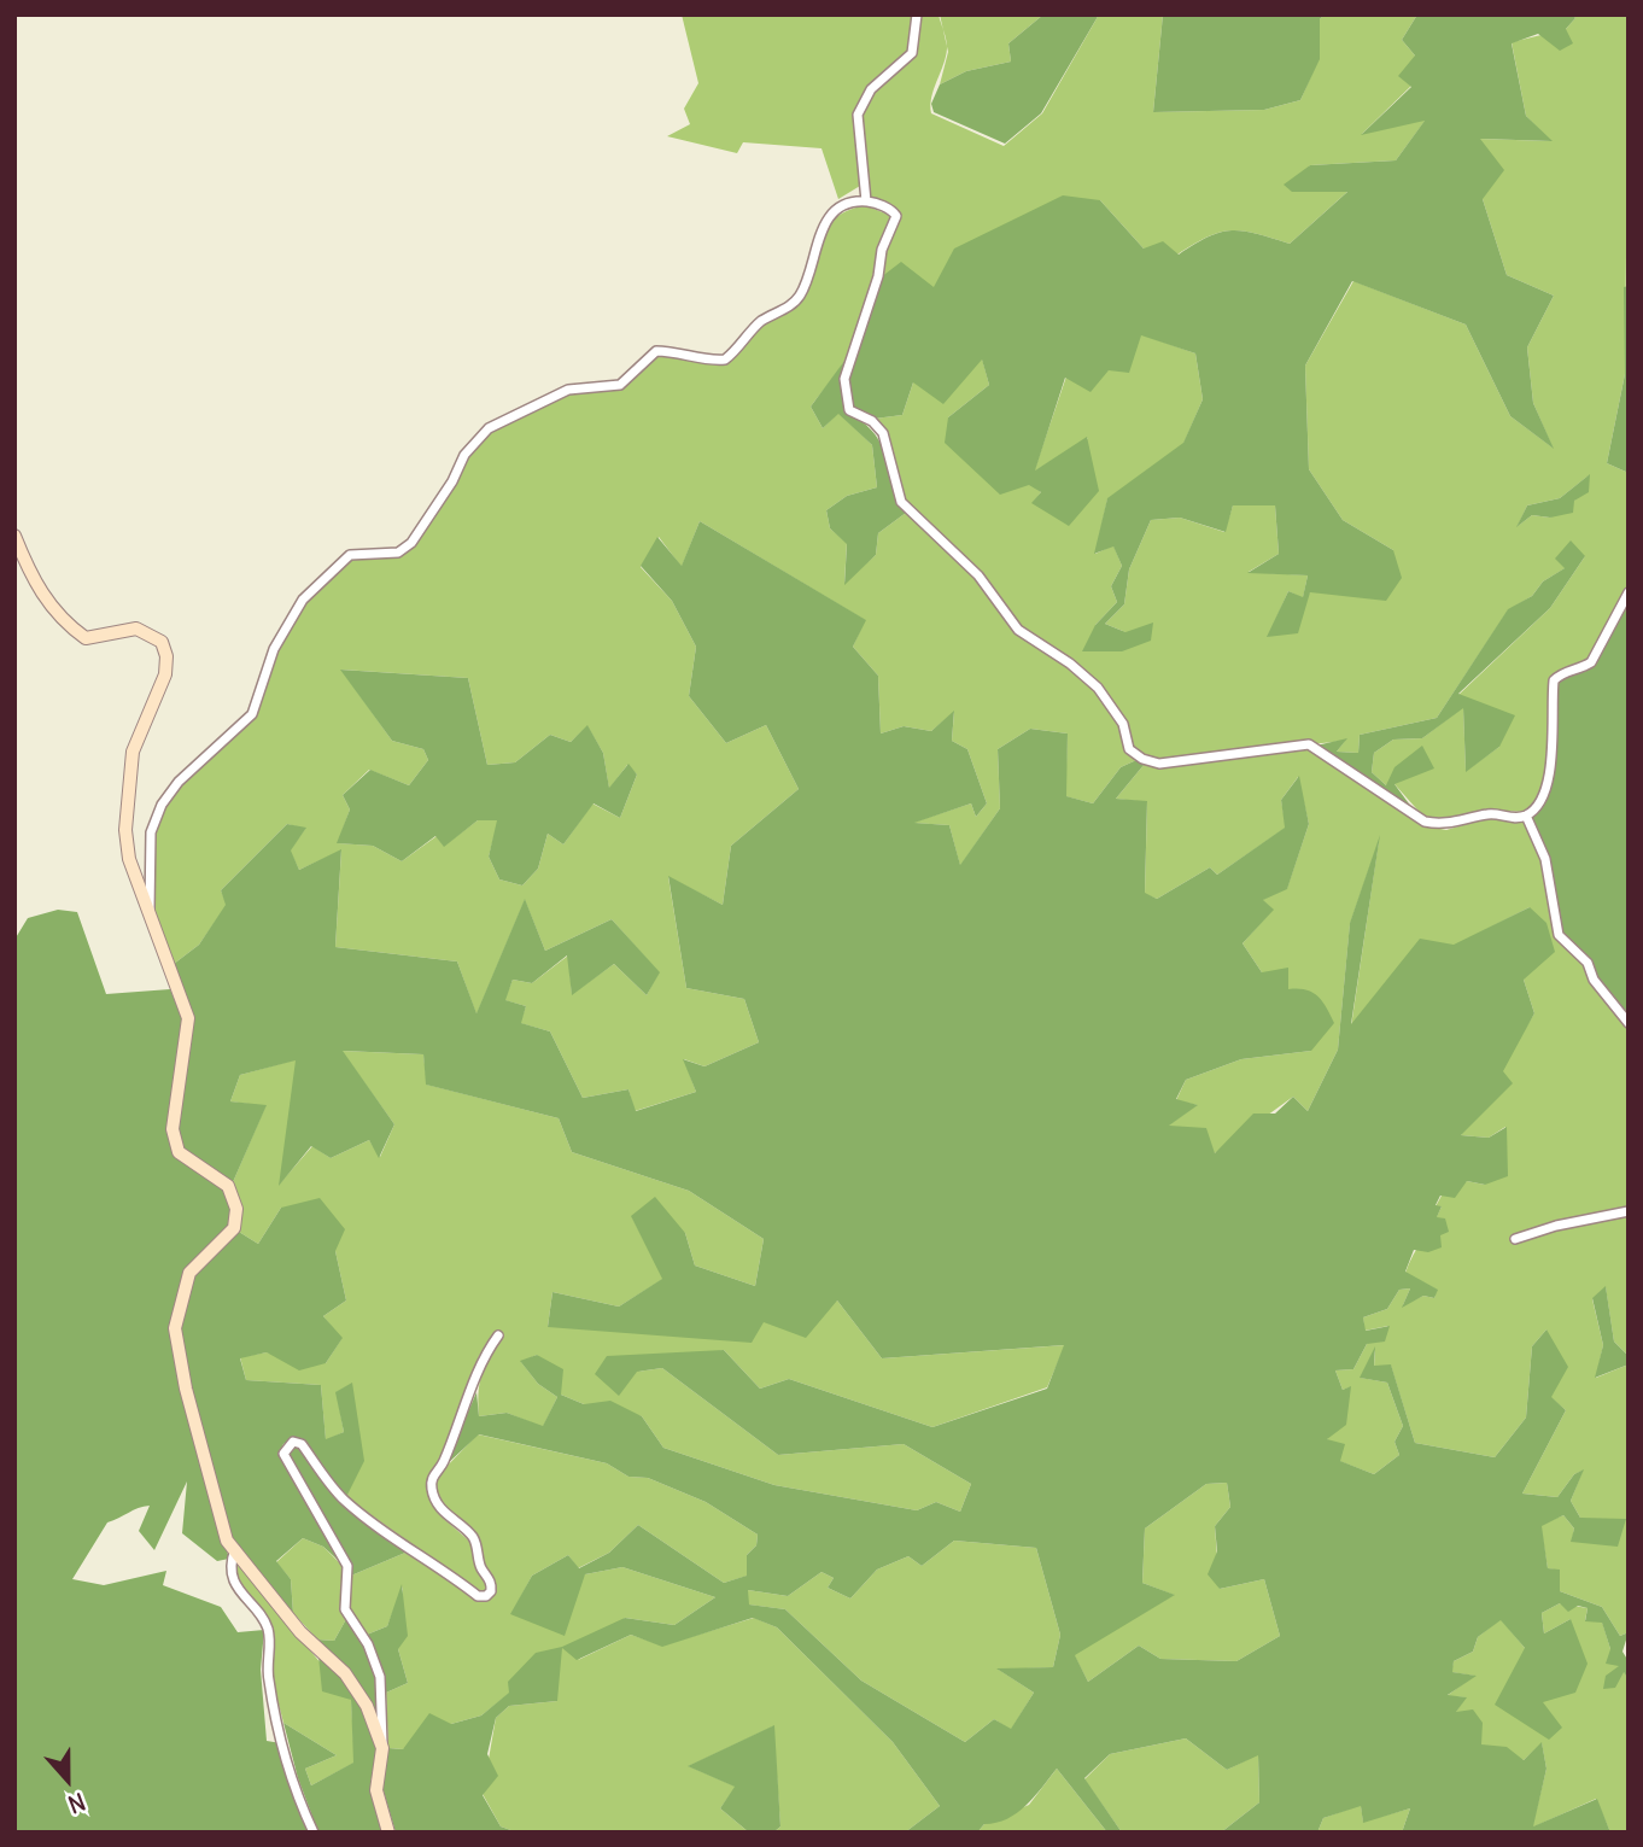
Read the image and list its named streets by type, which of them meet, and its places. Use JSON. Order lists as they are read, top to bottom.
{
  "north": "bottom"
}
